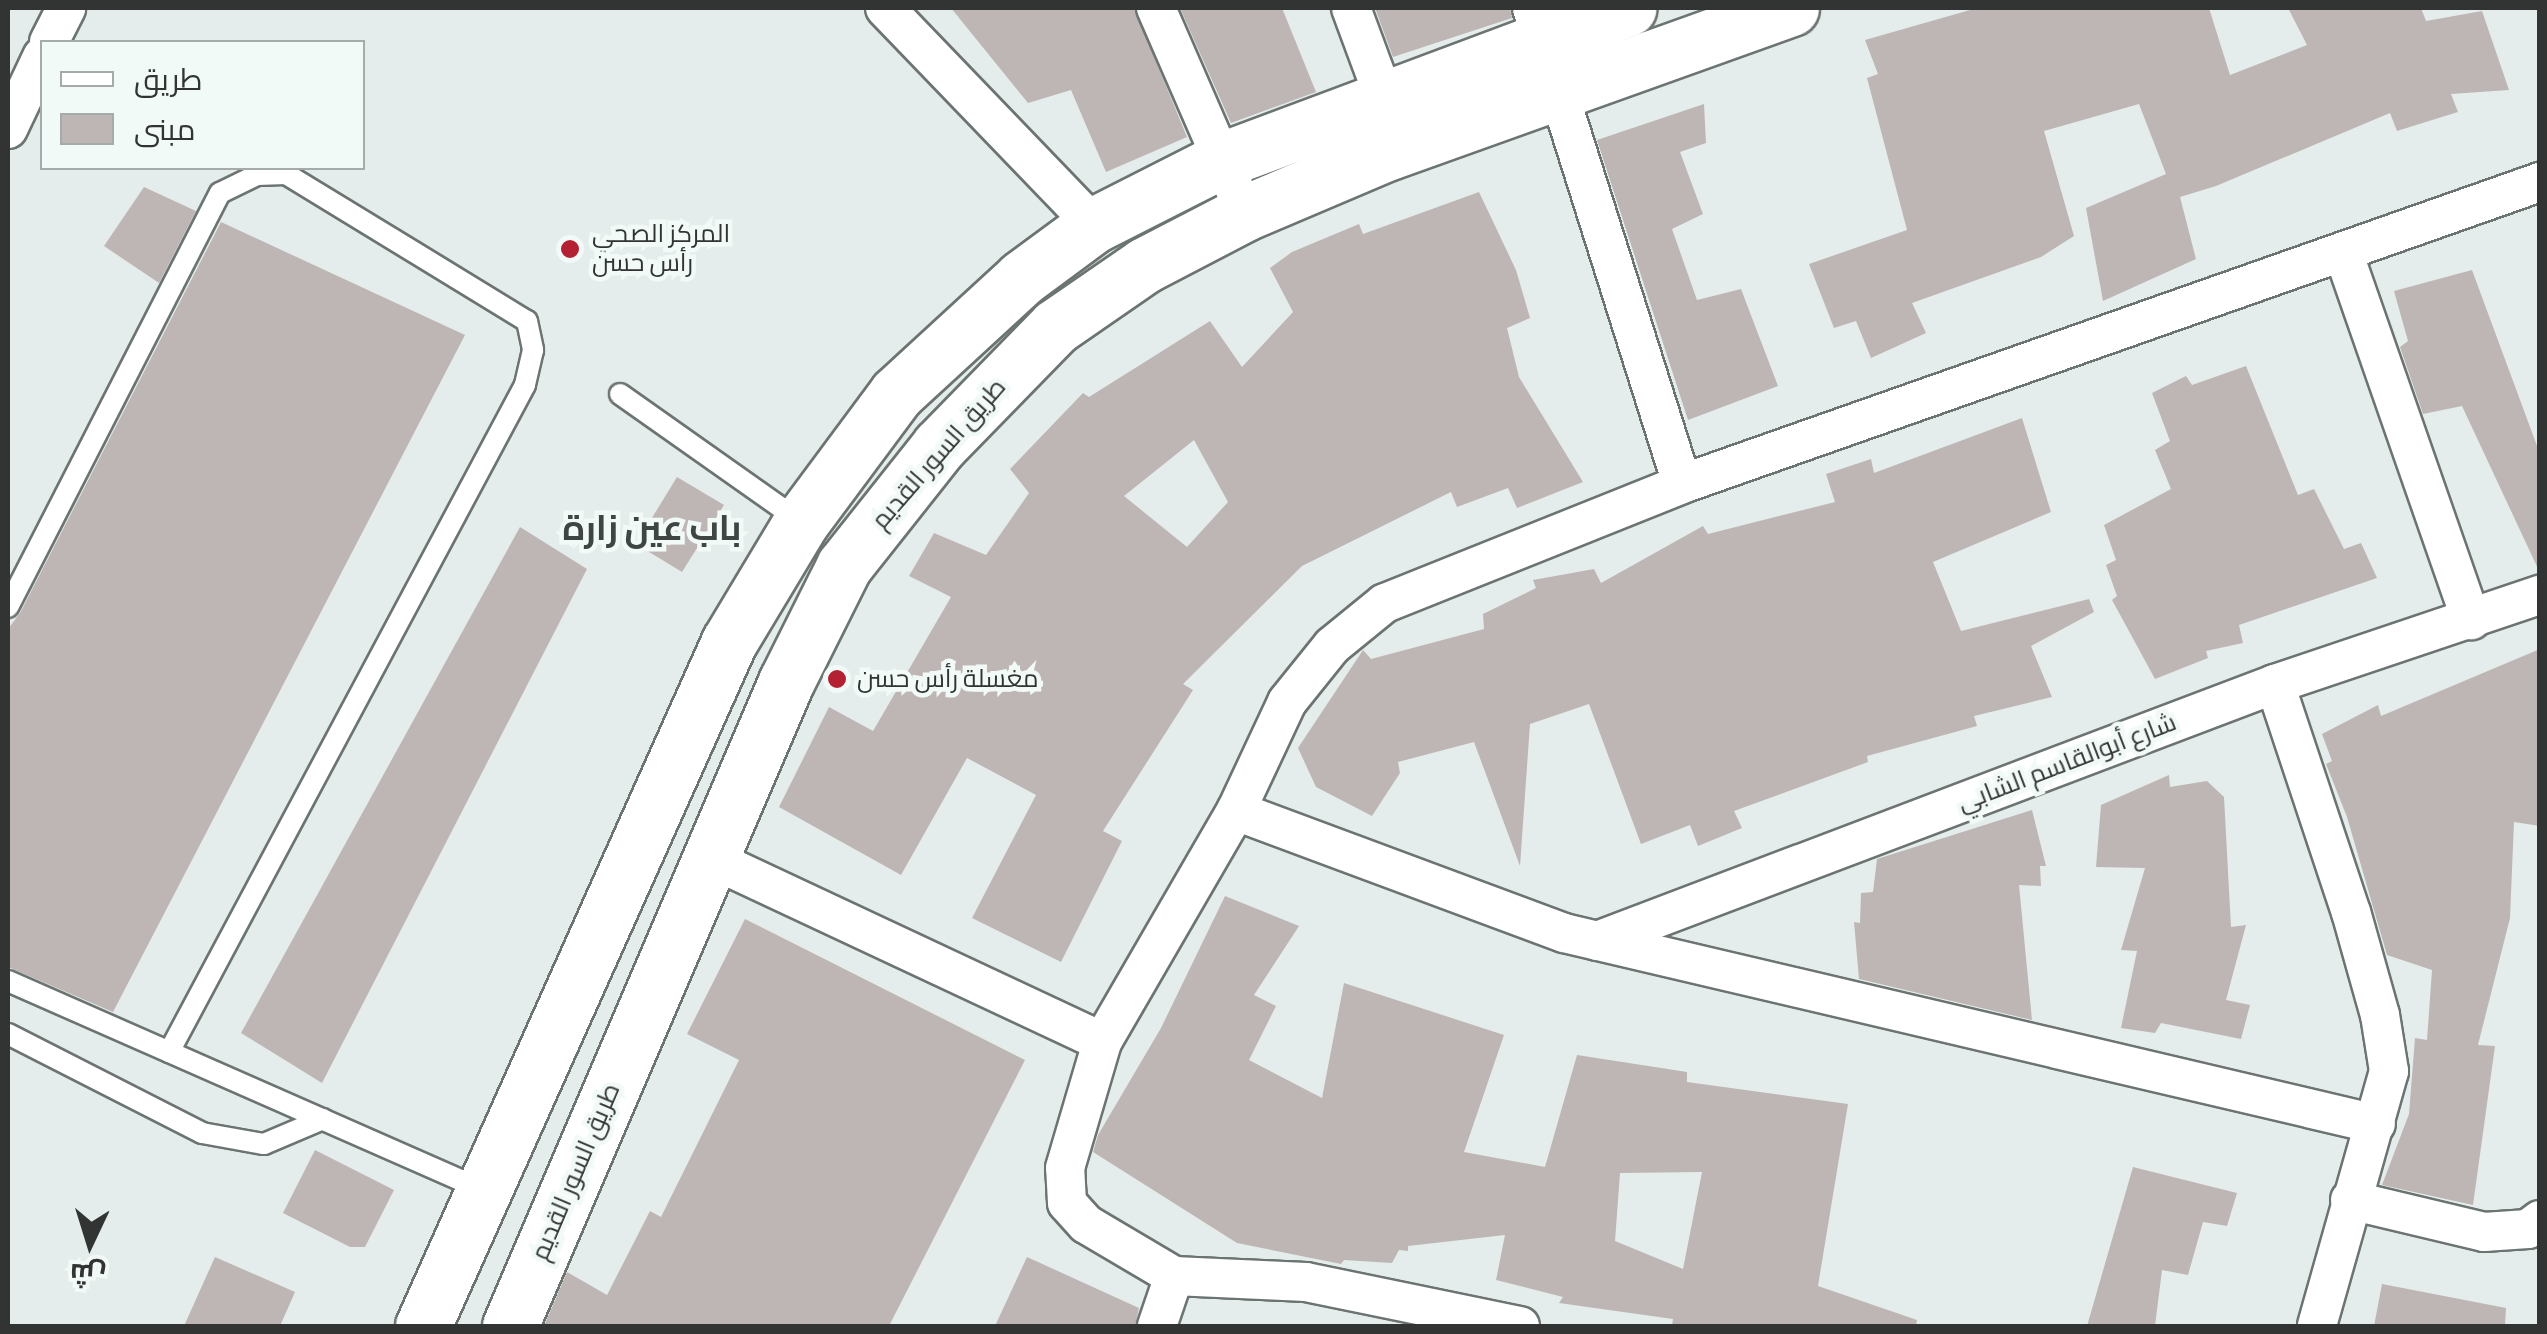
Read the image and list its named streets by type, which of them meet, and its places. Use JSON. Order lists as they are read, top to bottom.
{
  "streets": {
    "main road": ["طريق السور القديم"],
    "street": ["شارع أبوالقاسم الشابي"]
  },
  "districts": ["باب عين زارة"],
  "places": ["المركز الصحي رأس حسن", "مغسلة رأس حسن"],
  "legend": ["طريق", "مبنى"],
  "north": "bottom"
}
